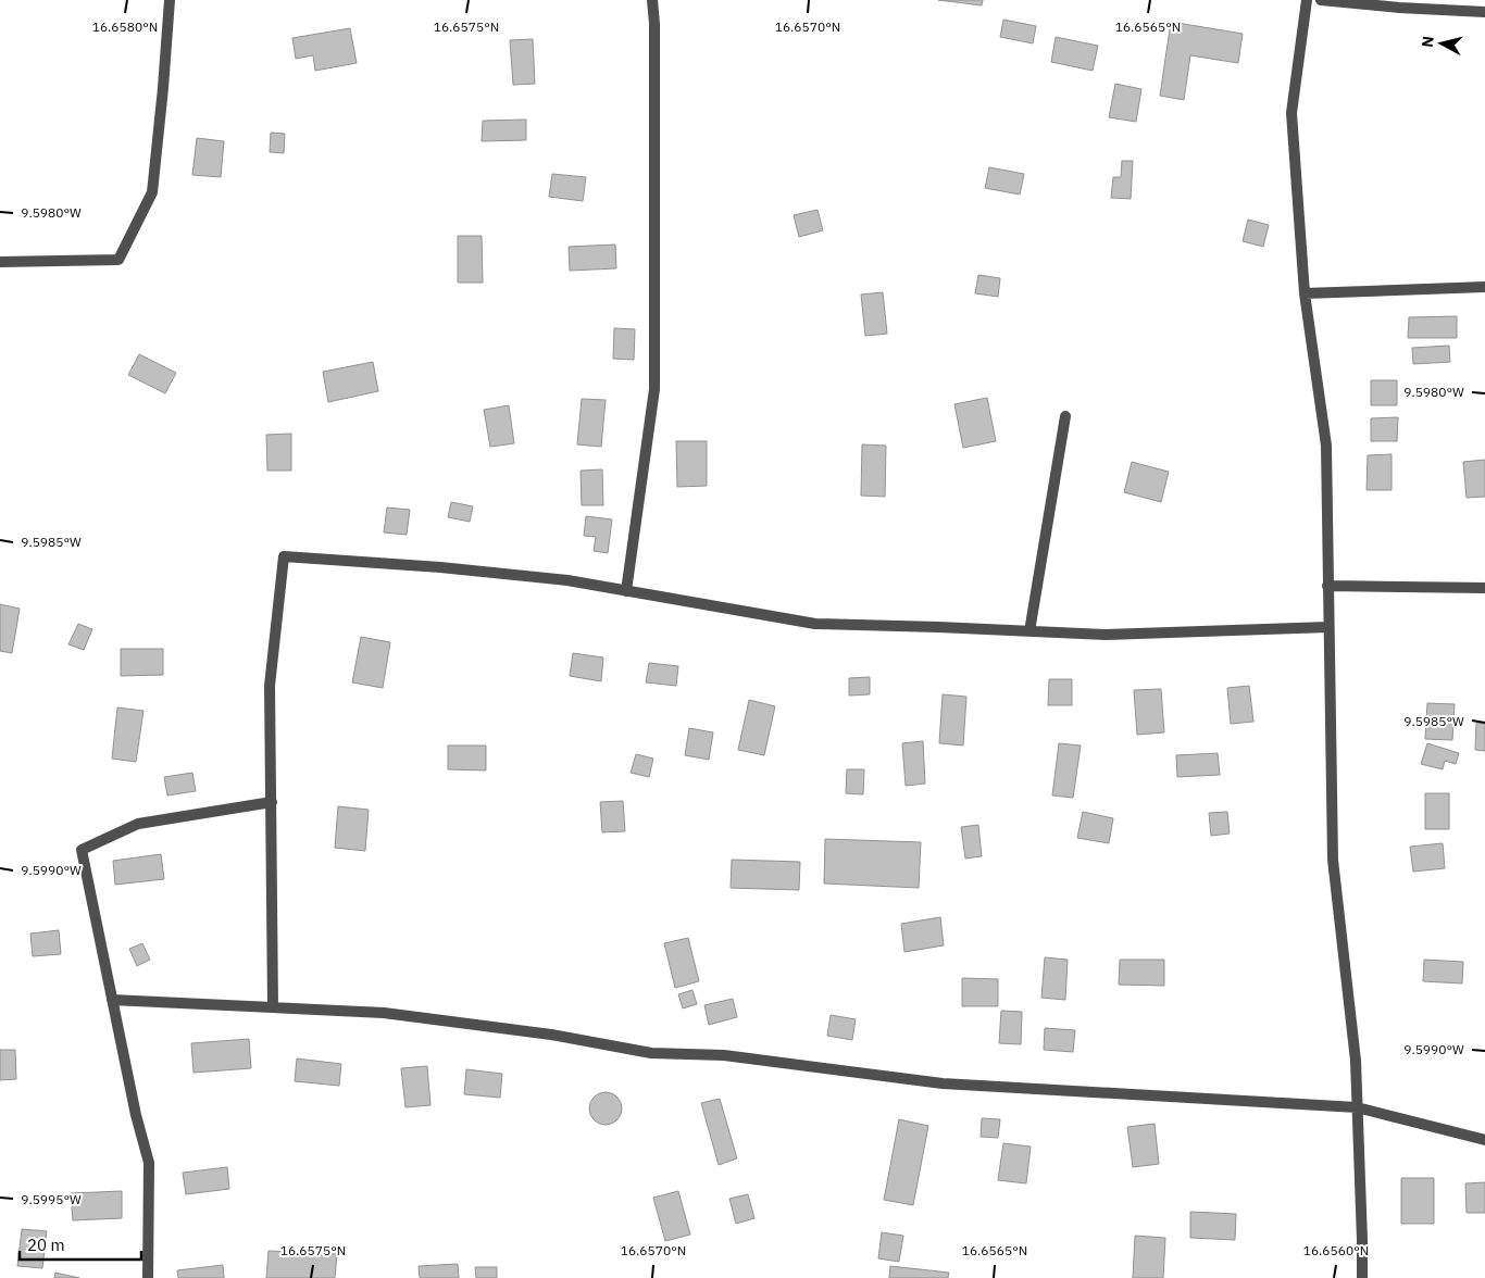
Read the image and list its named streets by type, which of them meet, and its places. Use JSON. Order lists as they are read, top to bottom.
{
  "scale_bar": "20 m",
  "north": "left",
  "coordinates": [
    "16.6580°N",
    "16.6575°N",
    "16.6570°N",
    "16.6565°N",
    "9.5980°W",
    "9.5985°W",
    "9.5990°W",
    "9.5995°W",
    "16.6560°N"
  ]
}
